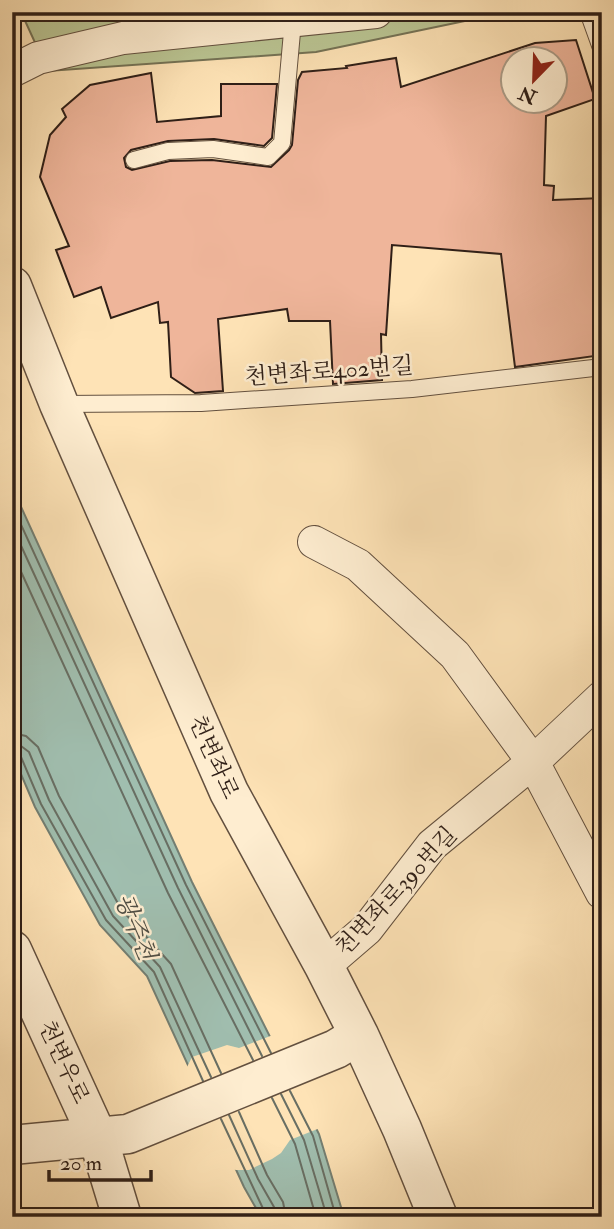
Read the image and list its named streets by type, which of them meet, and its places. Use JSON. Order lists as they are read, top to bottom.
{
  "streets": {
    "street": ["천변좌로", "천변좌로390번길", "천변우로"],
    "lane": ["천변좌로402번길"]
  },
  "crossings": [
    ["천변좌로402번길", "천변좌로"],
    ["천변좌로", "천변좌로390번길"]
  ],
  "water": ["광주천"],
  "scale_bar": "20 m",
  "north": "bottom left"
}
